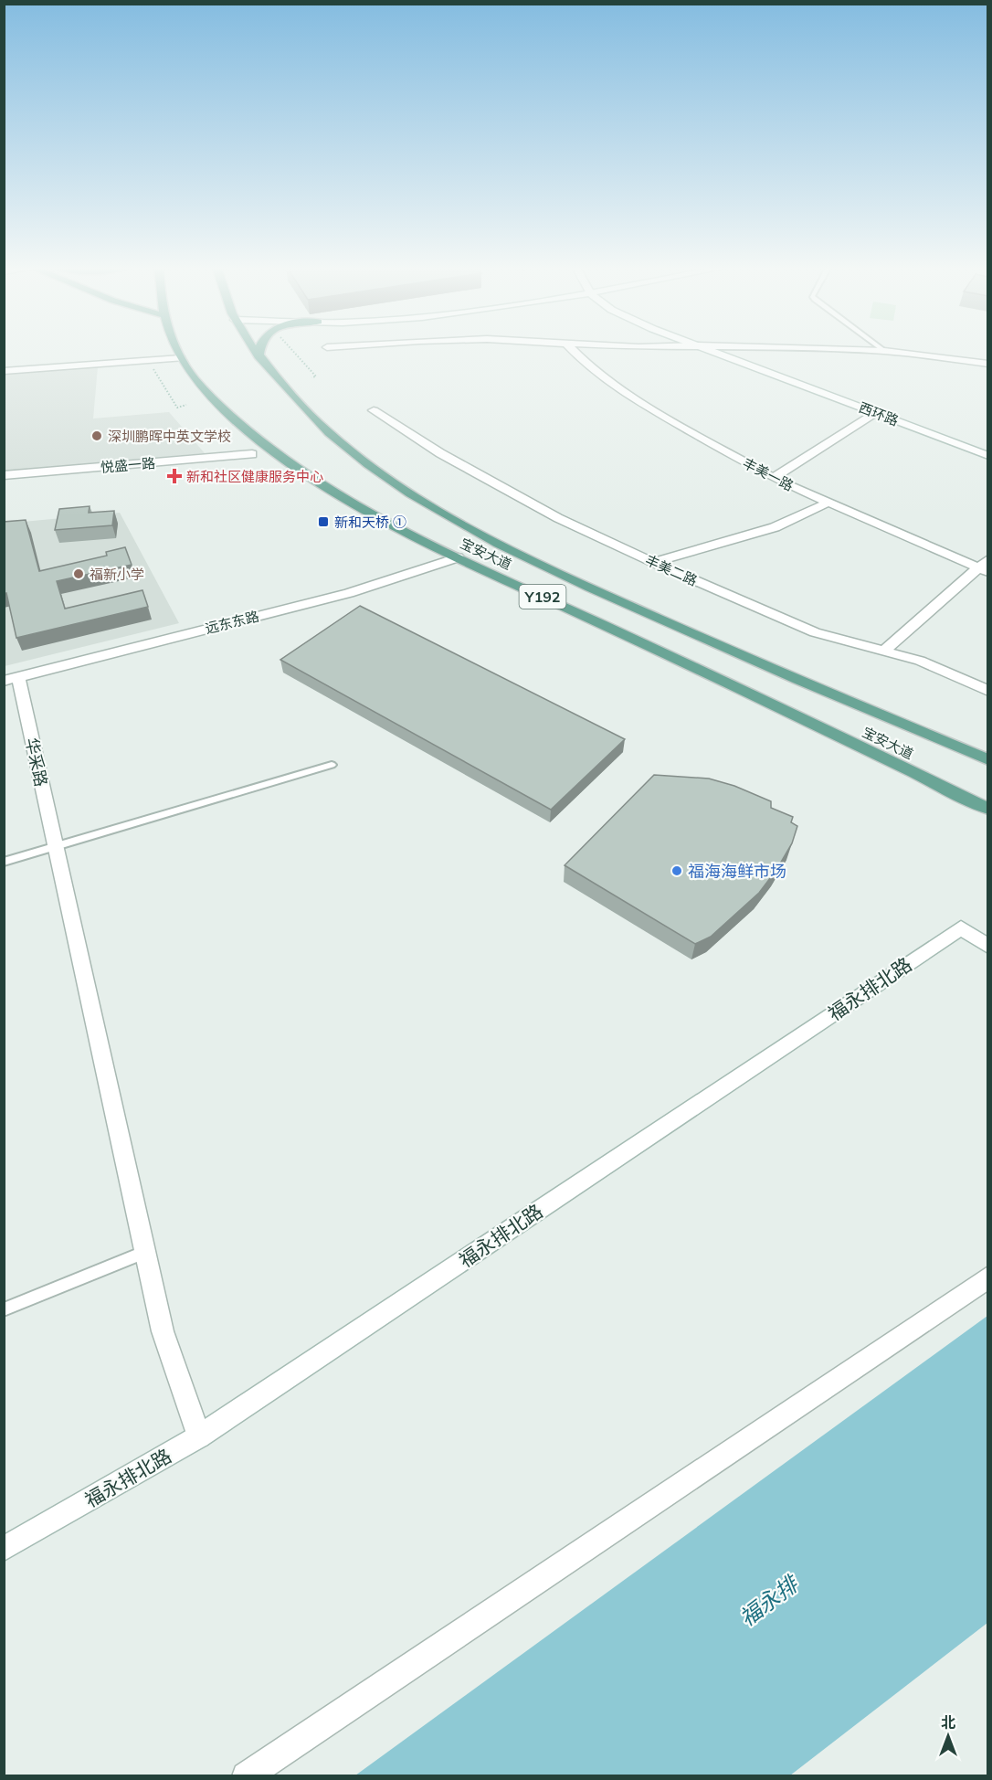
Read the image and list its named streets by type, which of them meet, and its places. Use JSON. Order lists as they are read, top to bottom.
{
  "streets": {
    "main road": ["宝安大道", "Y192"],
    "street": [
      "西环路",
      "悦盛一路",
      "丰美一路",
      "丰美二路",
      "远东东路",
      "华采路",
      "福永排北路"
    ]
  },
  "crossings": [
    ["宝安大道", "远东东路"],
    ["远东东路", "华采路"],
    ["华采路", "福永排北路"]
  ],
  "water": ["福永排"],
  "places": {
    "other": ["深圳鹏晖中英文学校", "福新小学", "福海海鲜市场"],
    "health": ["新和社区健康服务中心"],
    "transit": ["新和天桥 ①"]
  },
  "north": "top"
}
